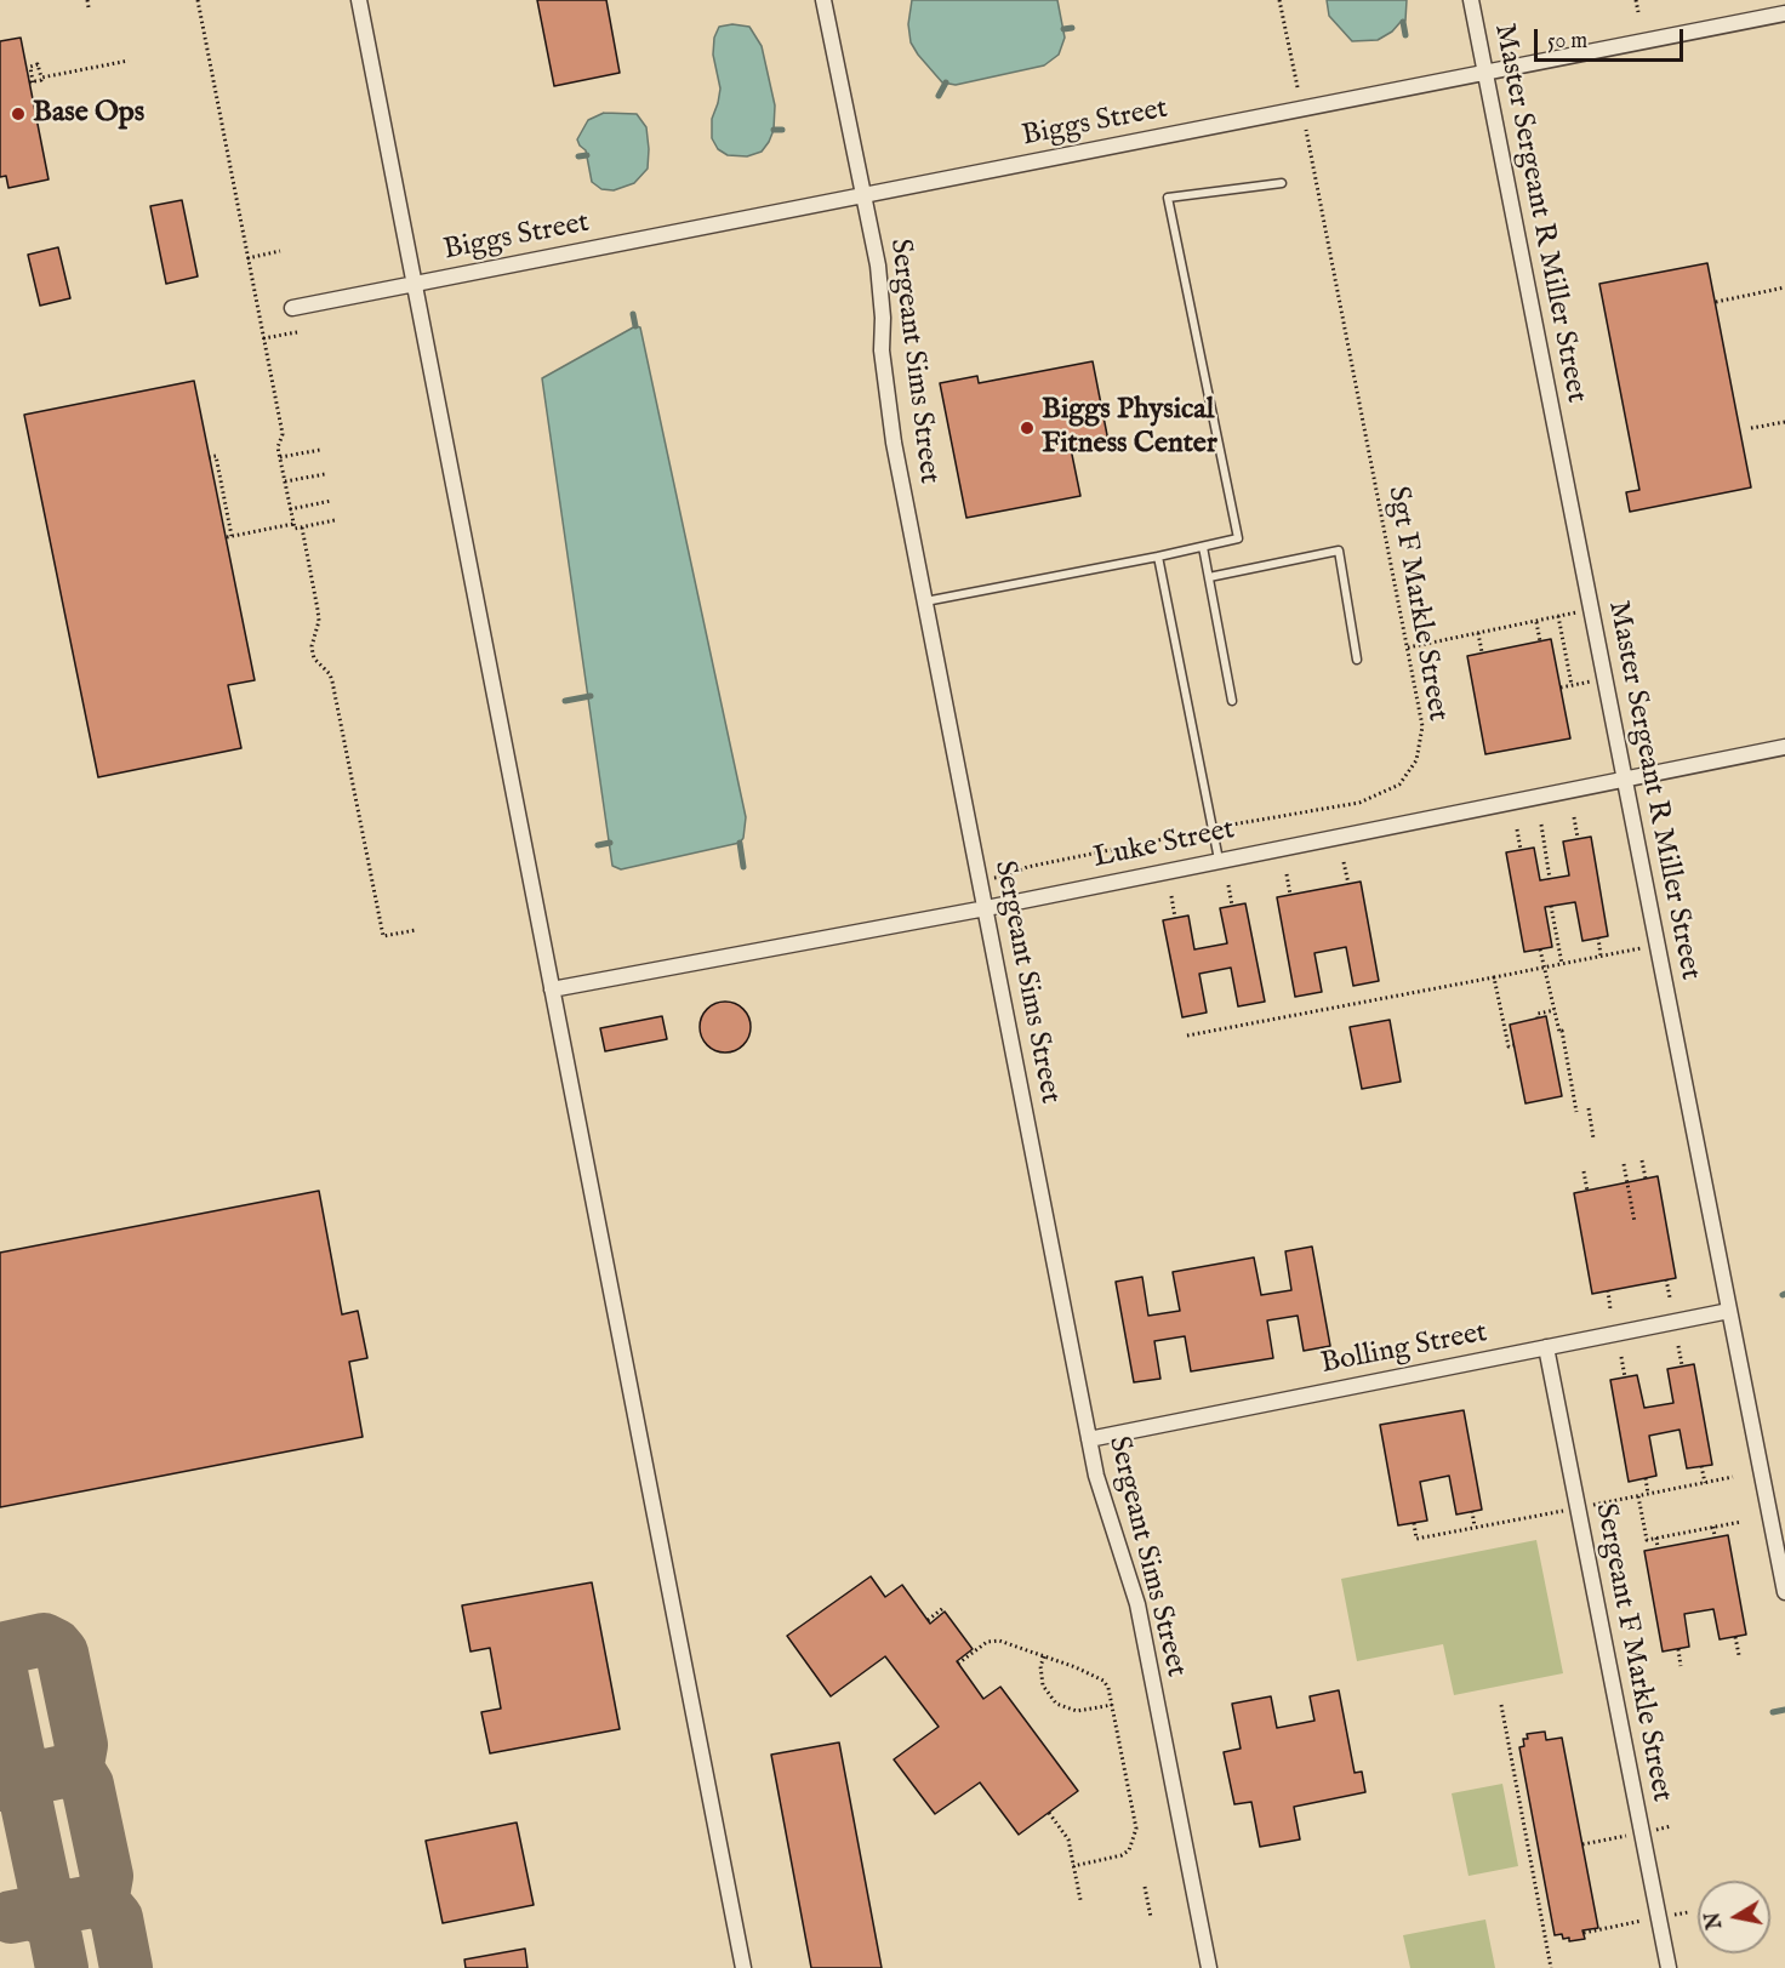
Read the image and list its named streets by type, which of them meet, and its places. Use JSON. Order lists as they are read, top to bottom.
{
  "streets": {
    "street": [
      "Biggs Street",
      "Master Sergeant R Miller Street",
      "Sergeant Sims Street",
      "Luke Street",
      "Bolling Street",
      "Sergeant F Markle Street"
    ],
    "path": ["Sgt F Markle Street"]
  },
  "crossings": [
    ["Biggs Street", "Master Sergeant R Miller Street"],
    ["Biggs Street", "Sergeant Sims Street"],
    ["Master Sergeant R Miller Street", "Luke Street"],
    ["Master Sergeant R Miller Street", "Bolling Street"],
    ["Sergeant Sims Street", "Sgt F Markle Street"],
    ["Sergeant Sims Street", "Luke Street"],
    ["Sergeant Sims Street", "Bolling Street"],
    ["Bolling Street", "Sergeant F Markle Street"]
  ],
  "places": ["Base Ops", "Biggs Physical Fitness Center"],
  "scale_bar": "50 m",
  "north": "left"
}
